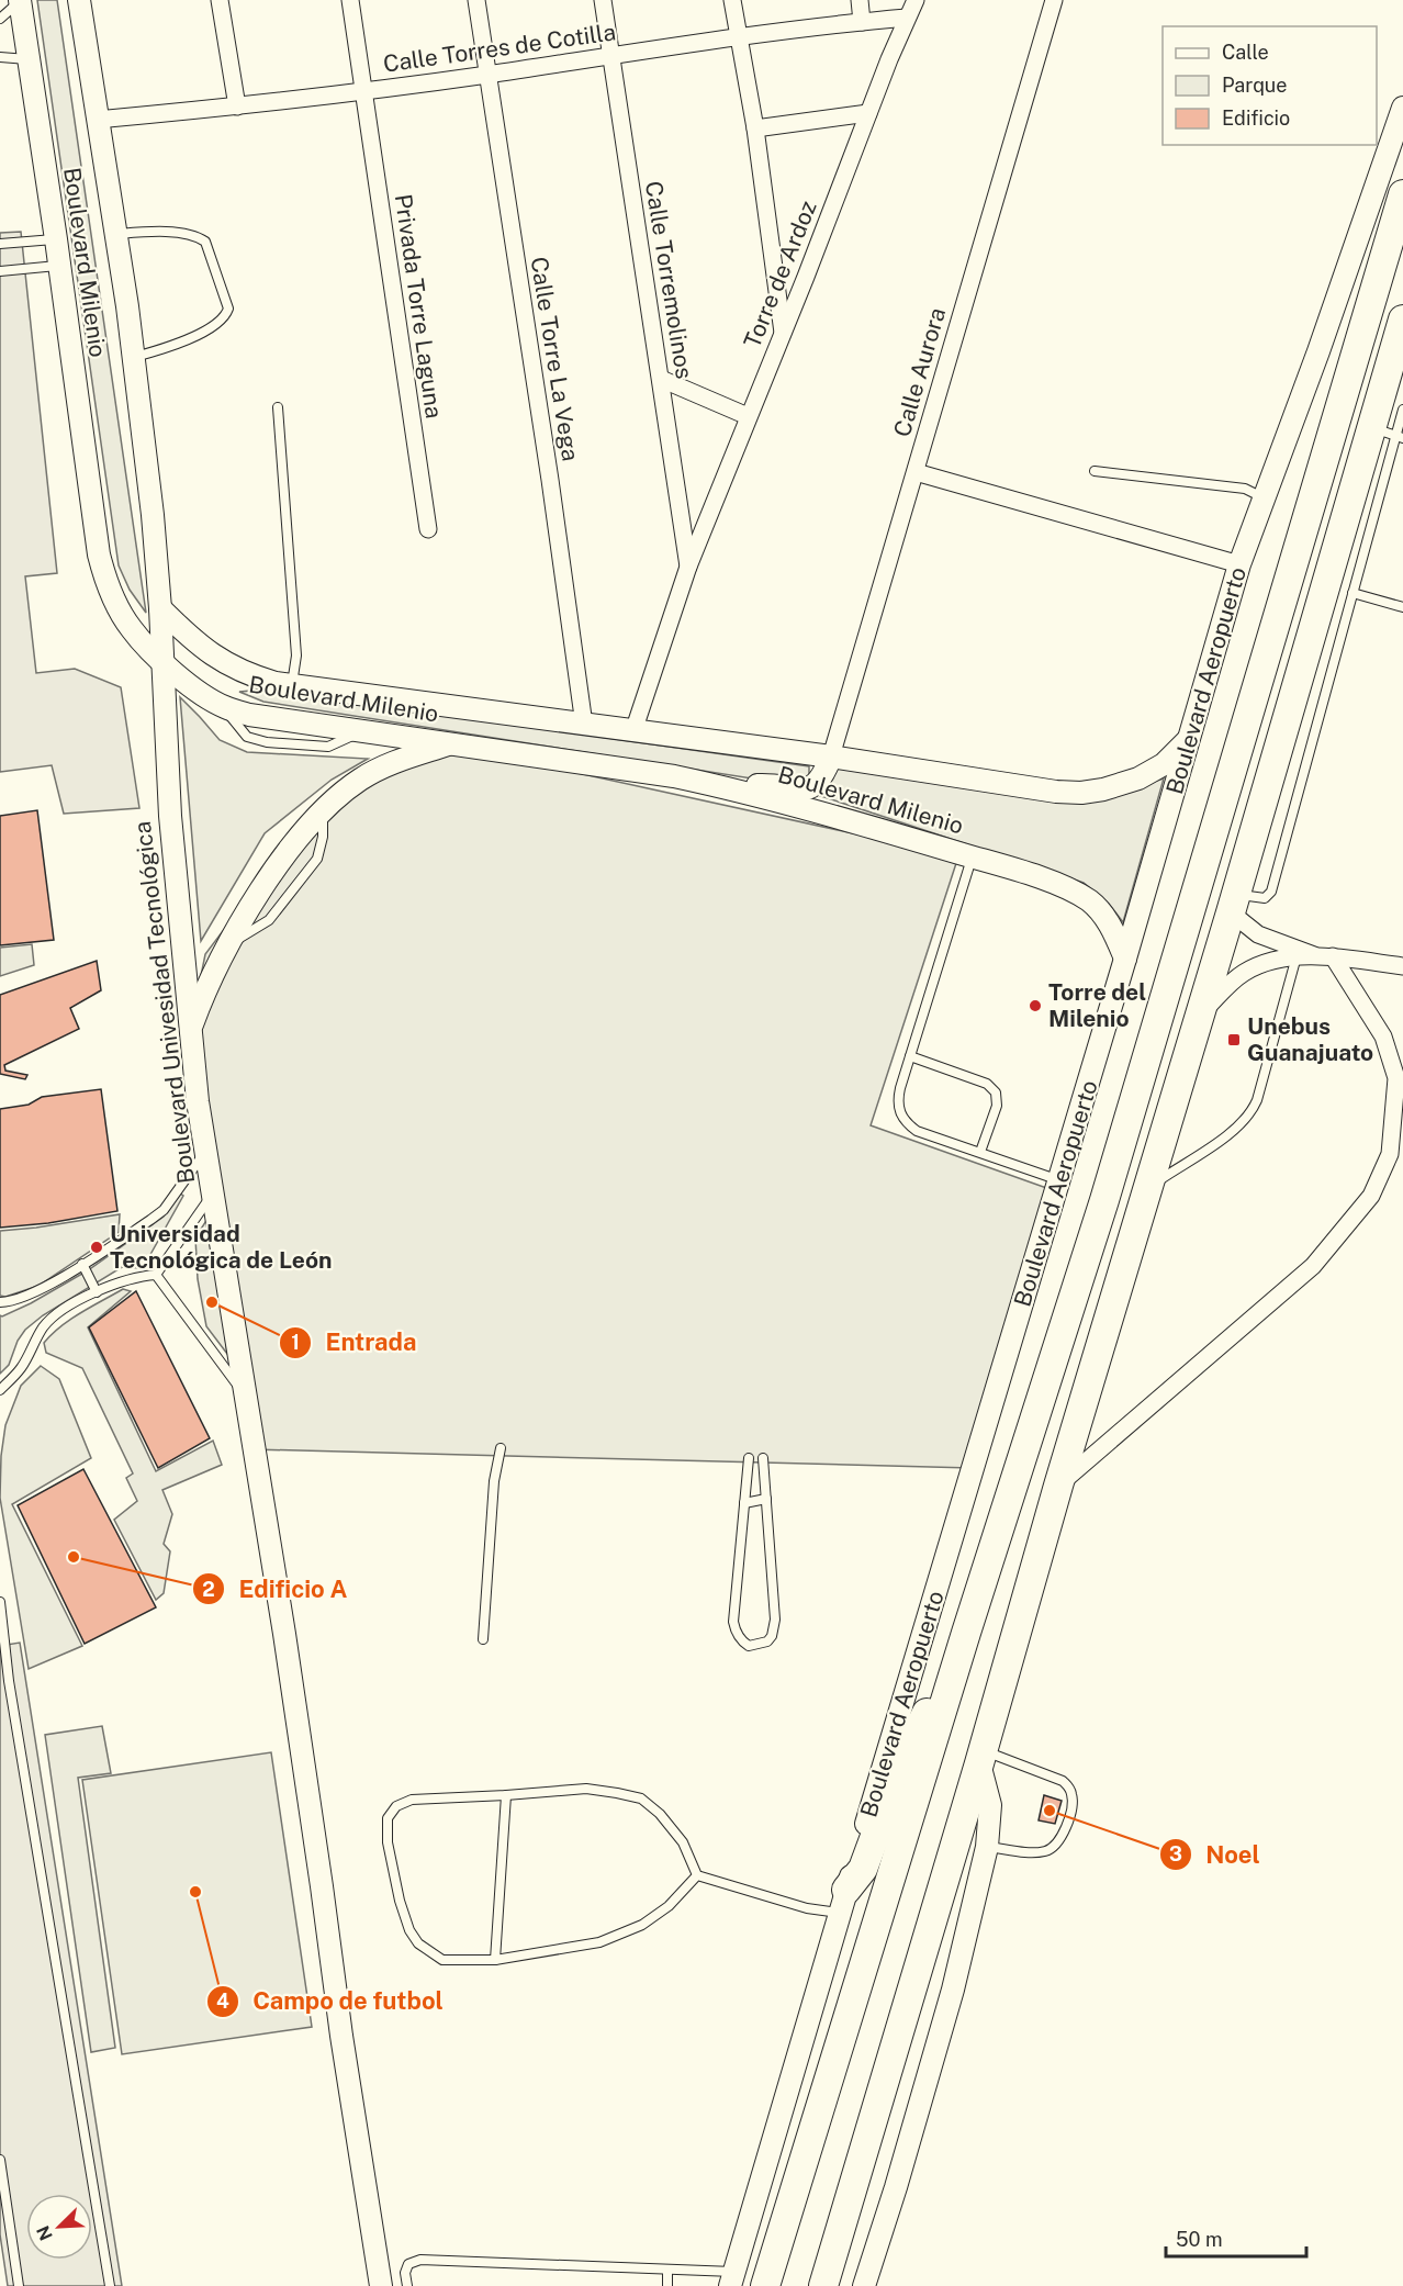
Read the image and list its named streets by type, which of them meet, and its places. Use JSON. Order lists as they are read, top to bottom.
{
  "streets": {
    "highway": ["Boulevard Aeropuerto"],
    "street": [
      "Calle Torres de Cotilla",
      "Boulevard Milenio",
      "Torre de Ardoz",
      "Calle Torremolinos",
      "Privada Torre Laguna",
      "Calle Torre La Vega",
      "Calle Aurora",
      "Boulevard Univesidad Tecnológica"
    ]
  },
  "crossings": [
    ["Calle Torres de Cotilla", "Boulevard Milenio"],
    ["Calle Torres de Cotilla", "Torre de Ardoz"],
    ["Calle Torres de Cotilla", "Calle Torremolinos"],
    ["Calle Torres de Cotilla", "Privada Torre Laguna"],
    ["Calle Torres de Cotilla", "Calle Torre La Vega"],
    ["Boulevard Milenio", "Torre de Ardoz"],
    ["Boulevard Milenio", "Calle Torre La Vega"],
    ["Boulevard Milenio", "Calle Aurora"],
    ["Boulevard Milenio", "Boulevard Aeropuerto"],
    ["Boulevard Milenio", "Boulevard Univesidad Tecnológica"],
    ["Torre de Ardoz", "Calle Torremolinos"]
  ],
  "places": {
    "other": [
      "Torre del Milenio",
      "Universidad Tecnológica de León",
      "Entrada",
      "Edificio A",
      "Noel",
      "Campo de futbol"
    ],
    "transit": ["Unebus Guanajuato"]
  },
  "legend": ["Calle", "Parque", "Edificio"],
  "scale_bar": "50 m",
  "north": "bottom left"
}
